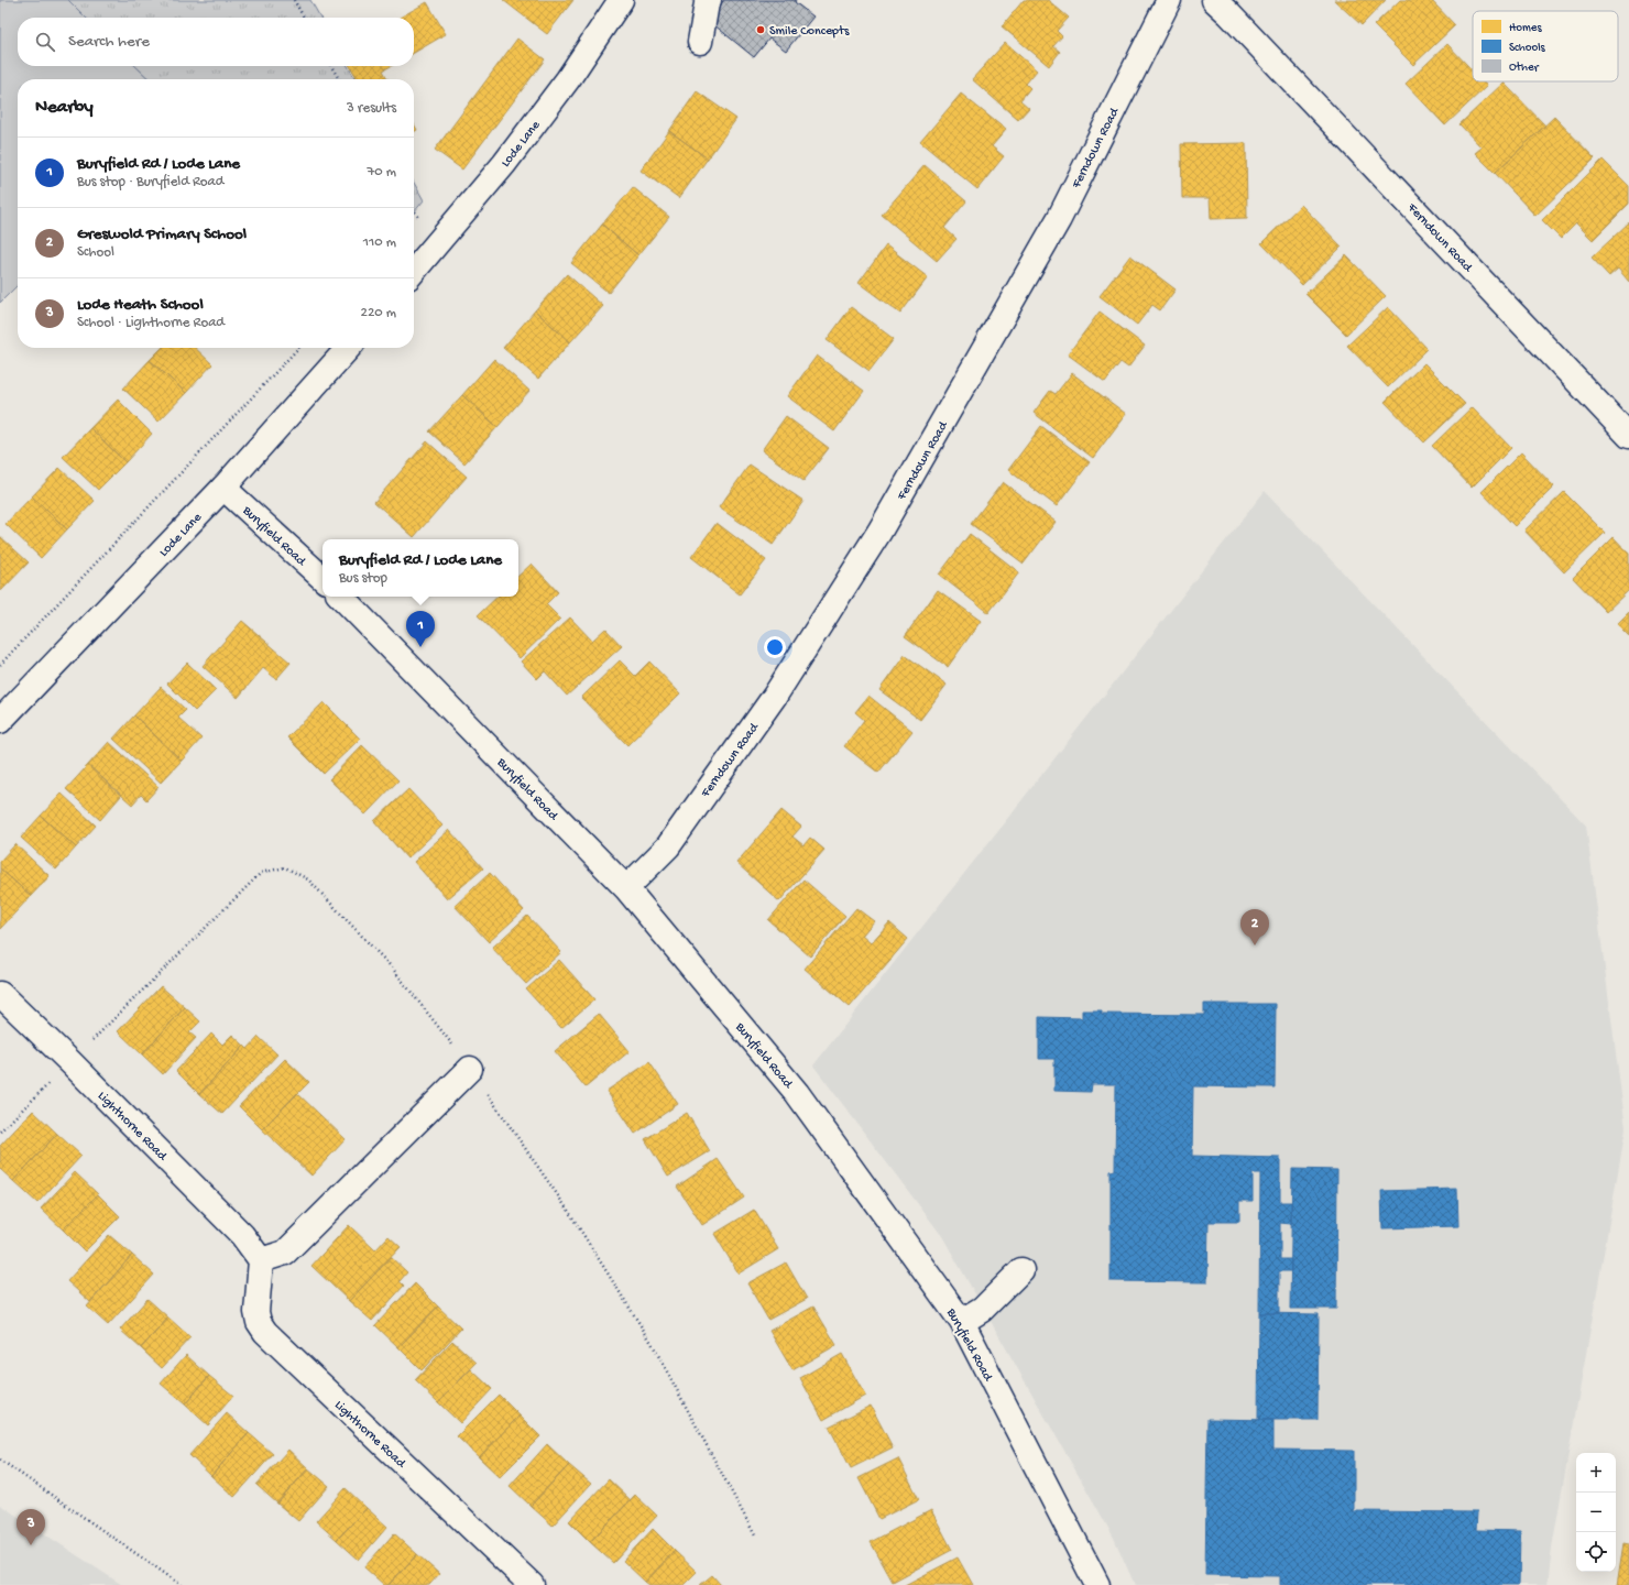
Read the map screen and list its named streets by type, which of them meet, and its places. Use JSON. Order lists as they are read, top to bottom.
{
  "streets": {
    "street": [
      "Lode Lane",
      "Ferndown Road",
      "Buryfield Road",
      "Lighthorne Road"
    ]
  },
  "crossings": [
    ["Lode Lane", "Buryfield Road"],
    ["Ferndown Road", "Buryfield Road"]
  ],
  "places": ["Smile Concepts"],
  "legend": ["Homes", "Schools", "Other"],
  "page": {
    "search": "Search here",
    "heading": ["Nearby", "3 results"],
    "list": [
      {
        "mark": "1",
        "name": "Buryfield Rd / Lode Lane",
        "note": "Bus stop · Buryfield Road",
        "value": "70 m"
      },
      {
        "mark": "2",
        "name": "Greswold Primary School",
        "note": "School",
        "value": "110 m"
      },
      {
        "mark": "3",
        "name": "Lode Heath School",
        "note": "School · Lighthorne Road",
        "value": "220 m"
      }
    ],
    "popup": ["Buryfield Rd / Lode Lane", "Bus stop"],
    "pins": ["1", "2", "3"],
    "map_buttons": ["+", "−"]
  }
}
